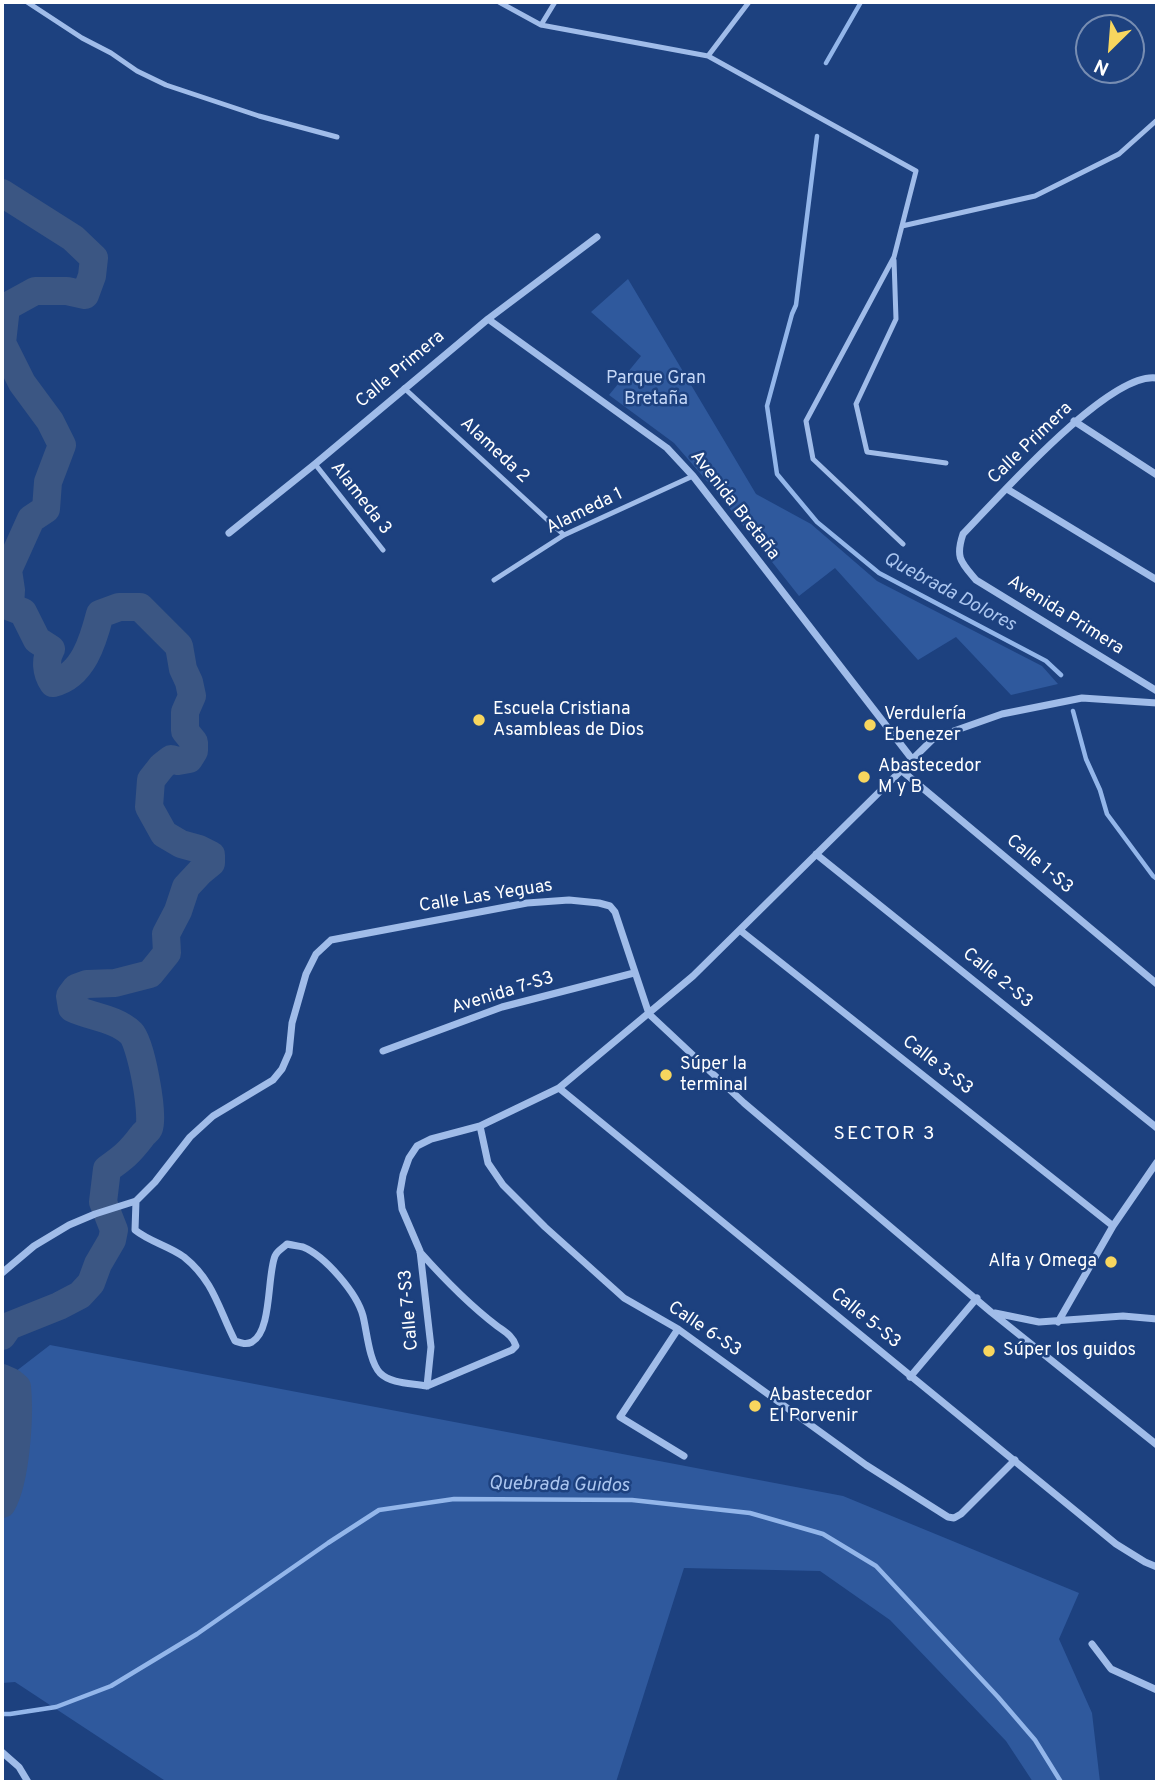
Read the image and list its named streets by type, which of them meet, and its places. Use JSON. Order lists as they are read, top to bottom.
{
  "streets": {
    "street": [
      "Calle Primera",
      "Avenida Bretaña",
      "Avenida Primera",
      "Calle 1-S3",
      "Calle Las Yeguas",
      "Calle 2-S3",
      "Avenida 7-S3",
      "Calle 3-S3",
      "Calle 7-S3",
      "Calle 5-S3",
      "Calle 6-S3"
    ],
    "lane": ["Alameda 2", "Alameda 3", "Alameda 1"]
  },
  "crossings": [
    ["Calle Primera", "Alameda 2"],
    ["Calle Primera", "Alameda 3"],
    ["Calle Primera", "Avenida Bretaña"],
    ["Calle Primera", "Avenida Primera"],
    ["Alameda 2", "Alameda 1"],
    ["Avenida Bretaña", "Alameda 1"],
    ["Calle Las Yeguas", "Avenida 7-S3"],
    ["Calle Las Yeguas", "Calle 7-S3"],
    ["Calle 7-S3", "Calle 5-S3"],
    ["Calle 7-S3", "Calle 6-S3"],
    ["Calle 5-S3", "Calle 6-S3"]
  ],
  "districts": ["SECTOR 3"],
  "water": ["Quebrada Dolores", "Quebrada Guidos"],
  "parks": ["Parque Gran Bretaña"],
  "places": [
    "Escuela Cristiana Asambleas de Dios",
    "Verdulería Ebenezer",
    "Abastecedor M y B",
    "Súper la terminal",
    "Alfa y Omega",
    "Súper los guidos",
    "Abastecedor El Porvenir"
  ],
  "north": "bottom left"
}
